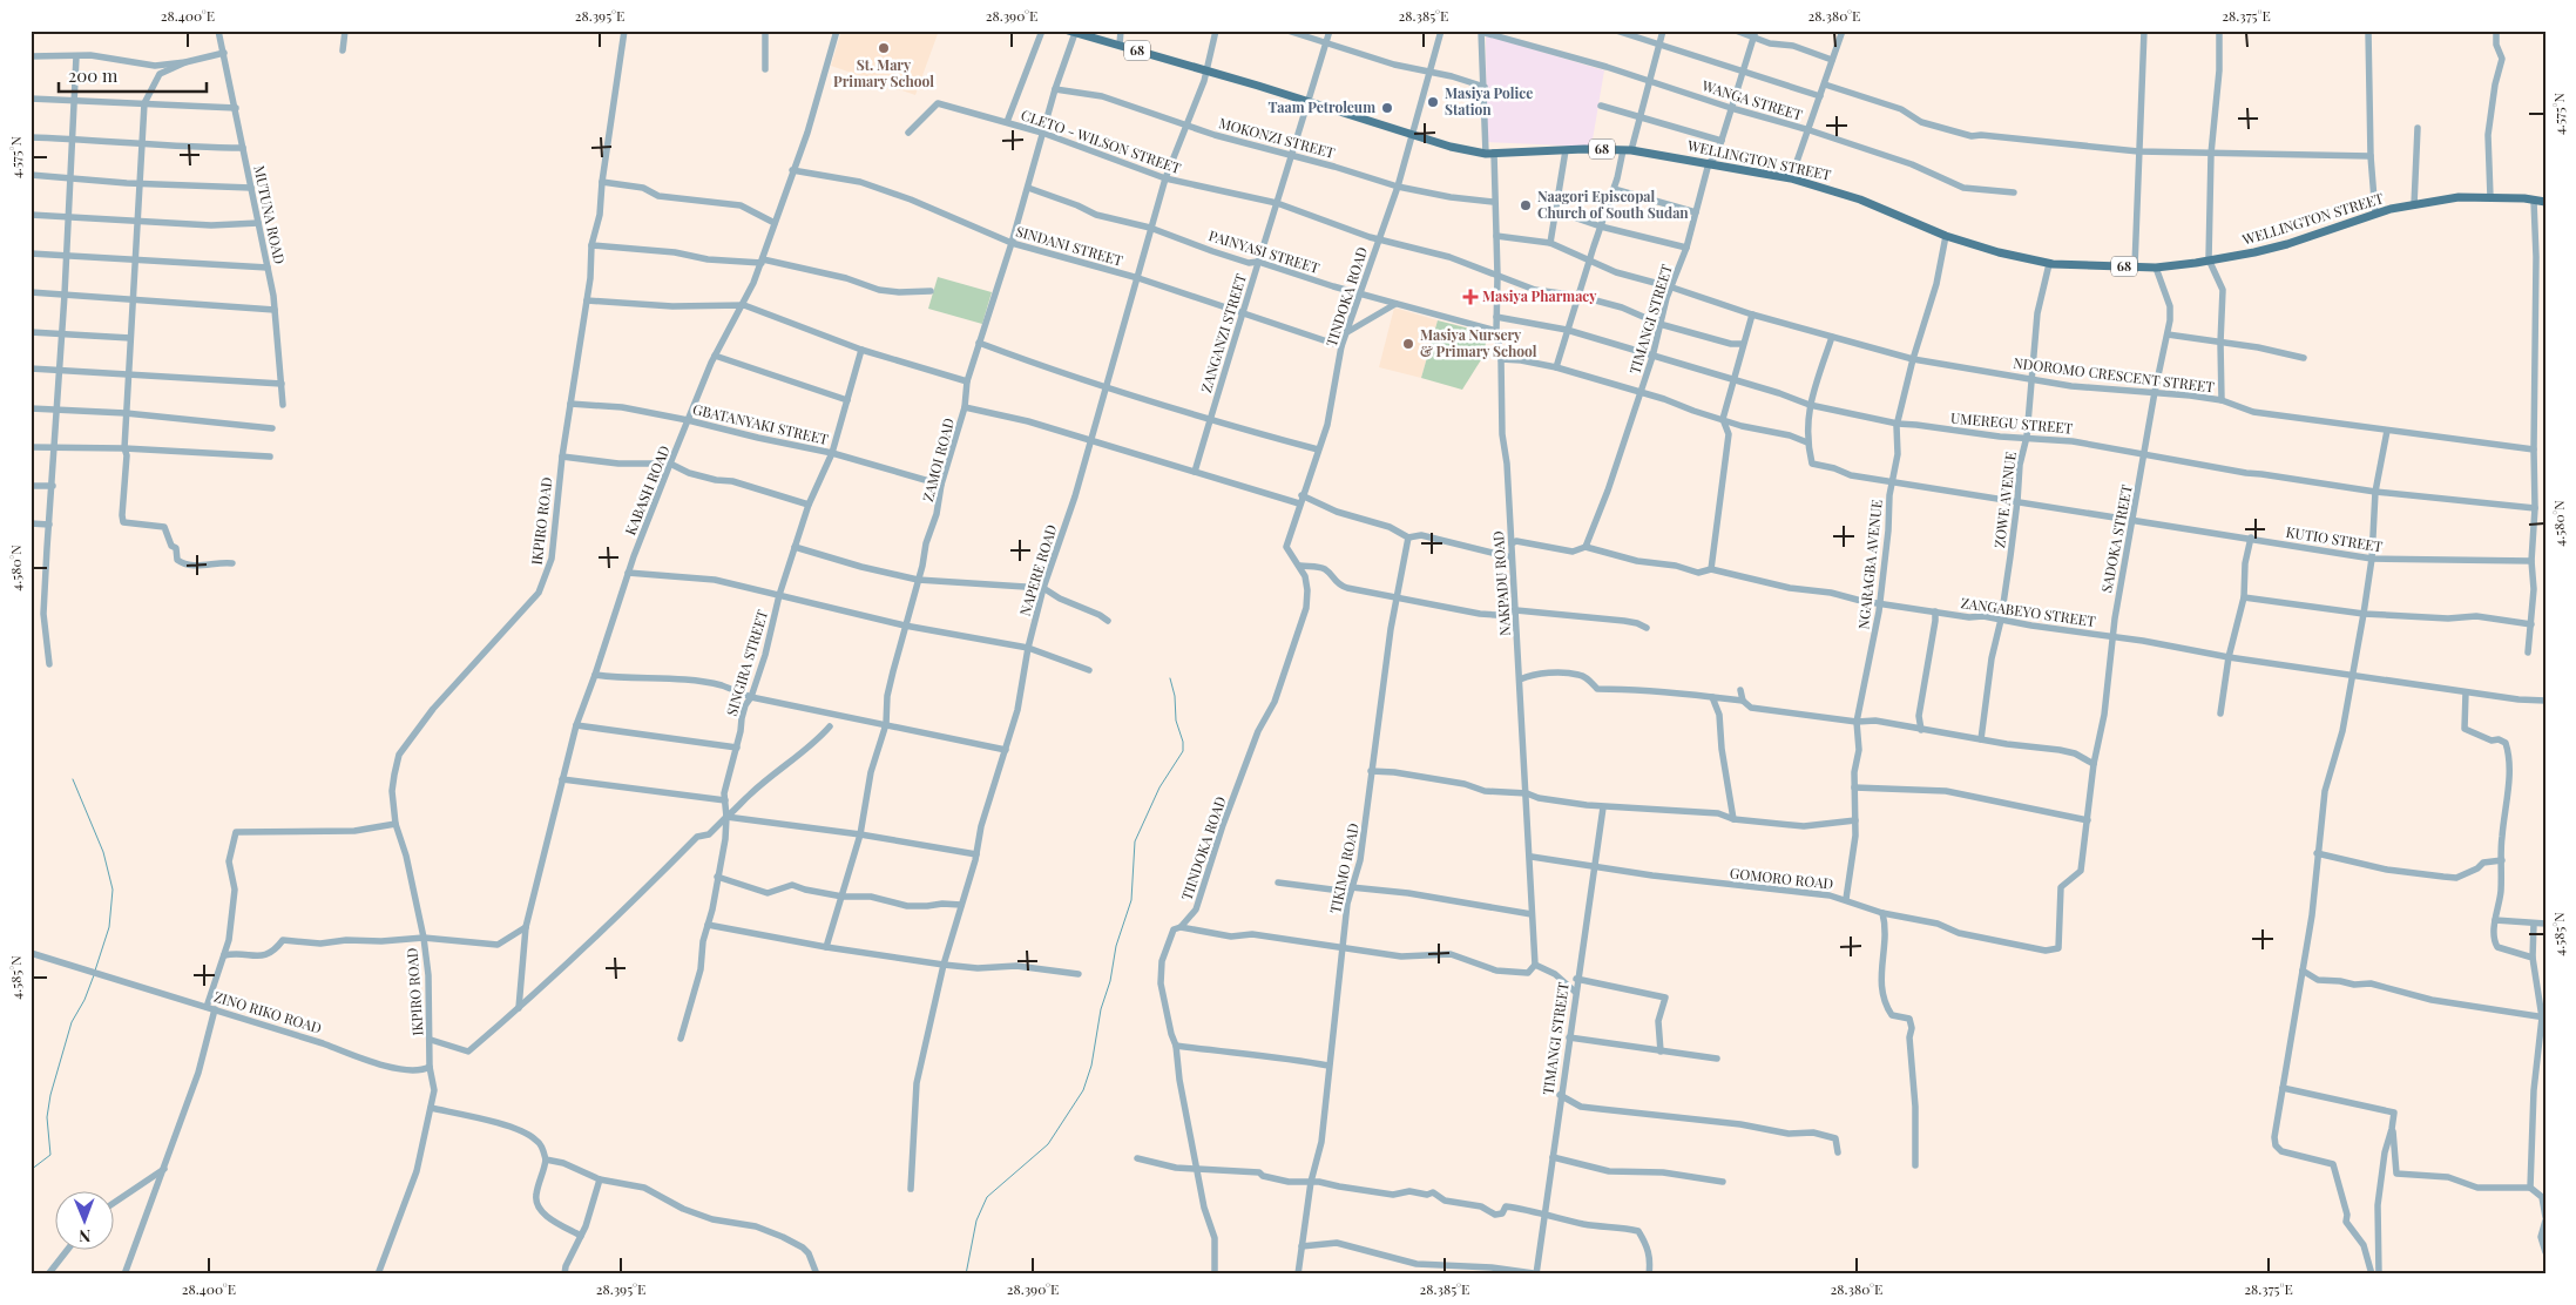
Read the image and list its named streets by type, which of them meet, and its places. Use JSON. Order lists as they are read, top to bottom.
{
  "streets": {
    "main road": ["68", "WELLINGTON STREET"],
    "street": [
      "WANGA STREET",
      "MOKONZI STREET",
      "CLETO - WILSON STREET",
      "MUTUNA ROAD",
      "SINDANI STREET",
      "PAINYASI STREET",
      "TINDOKA ROAD",
      "TIMANGI STREET",
      "ZANGANZI STREET",
      "NDOROMO CRESCENT STREET",
      "UMEREGU STREET",
      "GBATANYAKI STREET",
      "ZAMOI ROAD",
      "KABASH ROAD",
      "ZOWE AVENUE",
      "IKPIRO ROAD",
      "SADOKA STREET",
      "KUTIO STREET",
      "NGARAGBA AVENUE",
      "NAPERE ROAD",
      "NAKPADU ROAD",
      "ZANGABEYO STREET",
      "SINGIRA STREET",
      "TIINDOKA ROAD",
      "TIKIMO ROAD",
      "GOMORO ROAD",
      "ZINO RIKO ROAD"
    ]
  },
  "crossings": [
    ["WANGA STREET", "TIMANGI STREET"],
    ["WANGA STREET", "NAKPADU ROAD"],
    ["MOKONZI STREET", "TINDOKA ROAD"],
    ["MOKONZI STREET", "ZANGANZI STREET"],
    ["MOKONZI STREET", "ZAMOI ROAD"],
    ["MOKONZI STREET", "NAPERE ROAD"],
    ["MOKONZI STREET", "NAKPADU ROAD"],
    ["CLETO - WILSON STREET", "TINDOKA ROAD"],
    ["CLETO - WILSON STREET", "TIMANGI STREET"],
    ["CLETO - WILSON STREET", "ZANGANZI STREET"],
    ["CLETO - WILSON STREET", "ZAMOI ROAD"],
    ["CLETO - WILSON STREET", "NAPERE ROAD"],
    ["CLETO - WILSON STREET", "NAKPADU ROAD"],
    ["WELLINGTON STREET", "TINDOKA ROAD"],
    ["WELLINGTON STREET", "TIMANGI STREET"],
    ["WELLINGTON STREET", "ZANGANZI STREET"],
    ["WELLINGTON STREET", "ZAMOI ROAD"],
    ["WELLINGTON STREET", "ZOWE AVENUE"],
    ["WELLINGTON STREET", "SADOKA STREET"],
    ["WELLINGTON STREET", "NGARAGBA AVENUE"],
    ["WELLINGTON STREET", "NAPERE ROAD"],
    ["WELLINGTON STREET", "NAKPADU ROAD"],
    ["SINDANI STREET", "TINDOKA ROAD"],
    ["SINDANI STREET", "ZANGANZI STREET"],
    ["SINDANI STREET", "ZAMOI ROAD"],
    ["SINDANI STREET", "KABASH ROAD"],
    ["SINDANI STREET", "NAPERE ROAD"],
    ["PAINYASI STREET", "TINDOKA ROAD"],
    ["PAINYASI STREET", "ZANGANZI STREET"],
    ["PAINYASI STREET", "ZAMOI ROAD"],
    ["PAINYASI STREET", "NAPERE ROAD"],
    ["PAINYASI STREET", "NAKPADU ROAD"],
    ["TINDOKA ROAD", "TIINDOKA ROAD"],
    ["TIMANGI STREET", "NDOROMO CRESCENT STREET"],
    ["TIMANGI STREET", "UMEREGU STREET"],
    ["TIMANGI STREET", "ZANGABEYO STREET"],
    ["TIMANGI STREET", "GOMORO ROAD"],
    ["NDOROMO CRESCENT STREET", "ZOWE AVENUE"],
    ["NDOROMO CRESCENT STREET", "SADOKA STREET"],
    ["NDOROMO CRESCENT STREET", "NGARAGBA AVENUE"],
    ["NDOROMO CRESCENT STREET", "NAKPADU ROAD"],
    ["UMEREGU STREET", "ZOWE AVENUE"],
    ["UMEREGU STREET", "SADOKA STREET"],
    ["UMEREGU STREET", "NGARAGBA AVENUE"],
    ["UMEREGU STREET", "NAKPADU ROAD"],
    ["GBATANYAKI STREET", "ZAMOI ROAD"],
    ["GBATANYAKI STREET", "KABASH ROAD"],
    ["GBATANYAKI STREET", "IKPIRO ROAD"],
    ["GBATANYAKI STREET", "SINGIRA STREET"],
    ["ZOWE AVENUE", "KUTIO STREET"],
    ["ZOWE AVENUE", "ZANGABEYO STREET"],
    ["IKPIRO ROAD", "ZINO RIKO ROAD"],
    ["SADOKA STREET", "KUTIO STREET"],
    ["SADOKA STREET", "ZANGABEYO STREET"],
    ["SADOKA STREET", "GOMORO ROAD"],
    ["KUTIO STREET", "NGARAGBA AVENUE"],
    ["NGARAGBA AVENUE", "ZANGABEYO STREET"],
    ["NGARAGBA AVENUE", "GOMORO ROAD"],
    ["NAKPADU ROAD", "ZANGABEYO STREET"],
    ["NAKPADU ROAD", "GOMORO ROAD"]
  ],
  "places": {
    "other": [
      "St. Mary Primary School",
      "Masiya Police Station",
      "Taam Petroleum",
      "Naagori Episcopal Church of South Sudan",
      "Masiya Nursery & Primary School"
    ],
    "health": ["Masiya Pharmacy"]
  },
  "scale_bar": "200 m",
  "north": "bottom",
  "coordinates": [
    "28.400°E",
    "28.395°E",
    "28.390°E",
    "28.385°E",
    "28.380°E",
    "28.375°E",
    "4.575°N",
    "4.580°N",
    "4.585°N"
  ]
}
